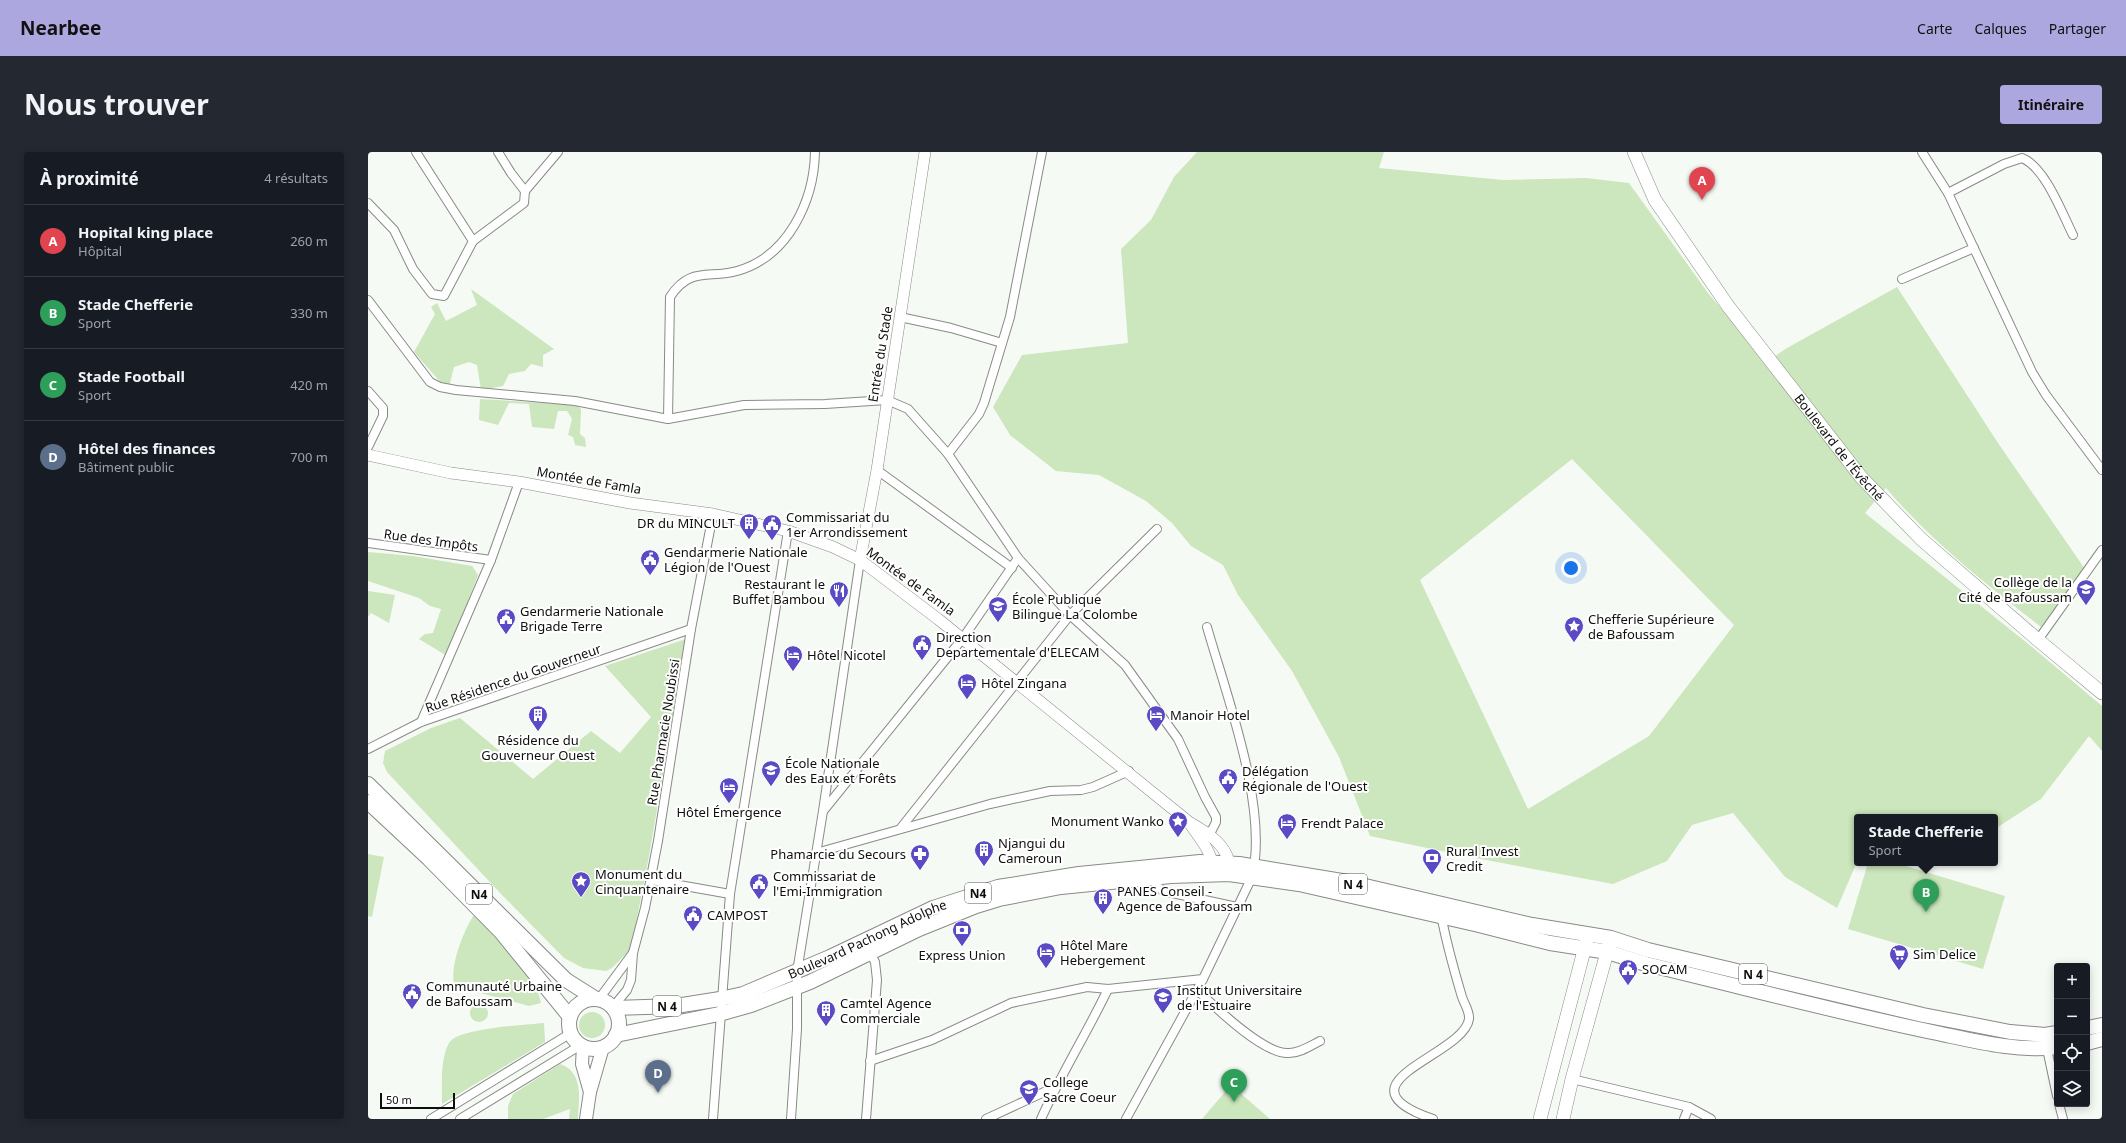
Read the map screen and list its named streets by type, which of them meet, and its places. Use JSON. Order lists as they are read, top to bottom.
{
  "streets": {
    "highway": ["N 4", "N4", "Boulevard Pachong Adolphe"],
    "main road": ["Boulevard de l'Évêché"],
    "street": [
      "Entrée du Stade",
      "Montée de Famla",
      "Rue des Impôts",
      "Rue Résidence du Gouverneur",
      "Rue Pharmacie Noubissi"
    ]
  },
  "crossings": [
    ["Entrée du Stade", "Montée de Famla"],
    ["Montée de Famla", "Rue Pharmacie Noubissi"],
    ["Montée de Famla", "Boulevard Pachong Adolphe"],
    ["Rue Résidence du Gouverneur", "Rue Pharmacie Noubissi"],
    ["Rue Pharmacie Noubissi", "N 4"],
    ["Rue Pharmacie Noubissi", "N4"],
    ["N 4", "N4"],
    ["N 4", "Boulevard Pachong Adolphe"]
  ],
  "places": {
    "building": [
      "DR du MINCULT",
      "Résidence du Gouverneur Ouest",
      "Njangui du Cameroun",
      "PANES Conseil - Agence de Bafoussam",
      "Camtel Agence Commerciale"
    ],
    "public building": [
      "Commissariat du 1er Arrondissement",
      "Gendarmerie Nationale Légion de l'Ouest",
      "Gendarmerie Nationale Brigade Terre",
      "Direction Departementale d'ELECAM",
      "Délégation Régionale de l'Ouest",
      "Commissariat de l'Emi-Immigration",
      "CAMPOST",
      "SOCAM",
      "Communauté Urbaine de Bafoussam"
    ],
    "school or university": [
      "Collège de la Cité de Bafoussam",
      "École Publique Bilingue La Colombe",
      "École Nationale des Eaux et Forêts",
      "Institut Universitaire de l'Estuaire",
      "College Sacre Coeur"
    ],
    "restaurant": ["Restaurant le Buffet Bambou"],
    "place": ["Chefferie Supérieure de Bafoussam", "Monument Wanko", "Monument du Cinquantenaire"],
    "hotel": [
      "Hôtel Nicotel",
      "Hôtel Zingana",
      "Manoir Hotel",
      "Hôtel Émergence",
      "Frendt Palace",
      "Hôtel Mare Hebergement"
    ],
    "pharmacy": ["Phamarcie du Secours"],
    "bank": ["Rural Invest Credit", "Express Union"],
    "supermarket": ["Sim Delice"]
  },
  "scale_bar": "50 m",
  "page": {
    "header": "Nearbee",
    "nav": ["Carte", "Calques", "Partager"],
    "title": "Nous trouver",
    "buttons": "Itinéraire",
    "heading": ["À proximité", "4 résultats"],
    "pins": [
      "A",
      "B",
      "D",
      "C"
    ],
    "list": [
      {
        "mark": "A",
        "name": "Hopital king place",
        "note": "Hôpital",
        "value": "260 m"
      },
      {
        "mark": "B",
        "name": "Stade Chefferie",
        "note": "Sport",
        "value": "330 m"
      },
      {
        "mark": "C",
        "name": "Stade Football",
        "note": "Sport",
        "value": "420 m"
      },
      {
        "mark": "D",
        "name": "Hôtel des finances",
        "note": "Bâtiment public",
        "value": "700 m"
      }
    ],
    "popup": ["Stade Chefferie", "Sport"],
    "map_buttons": ["+", "−"],
    "scale": "50 m"
  }
}
